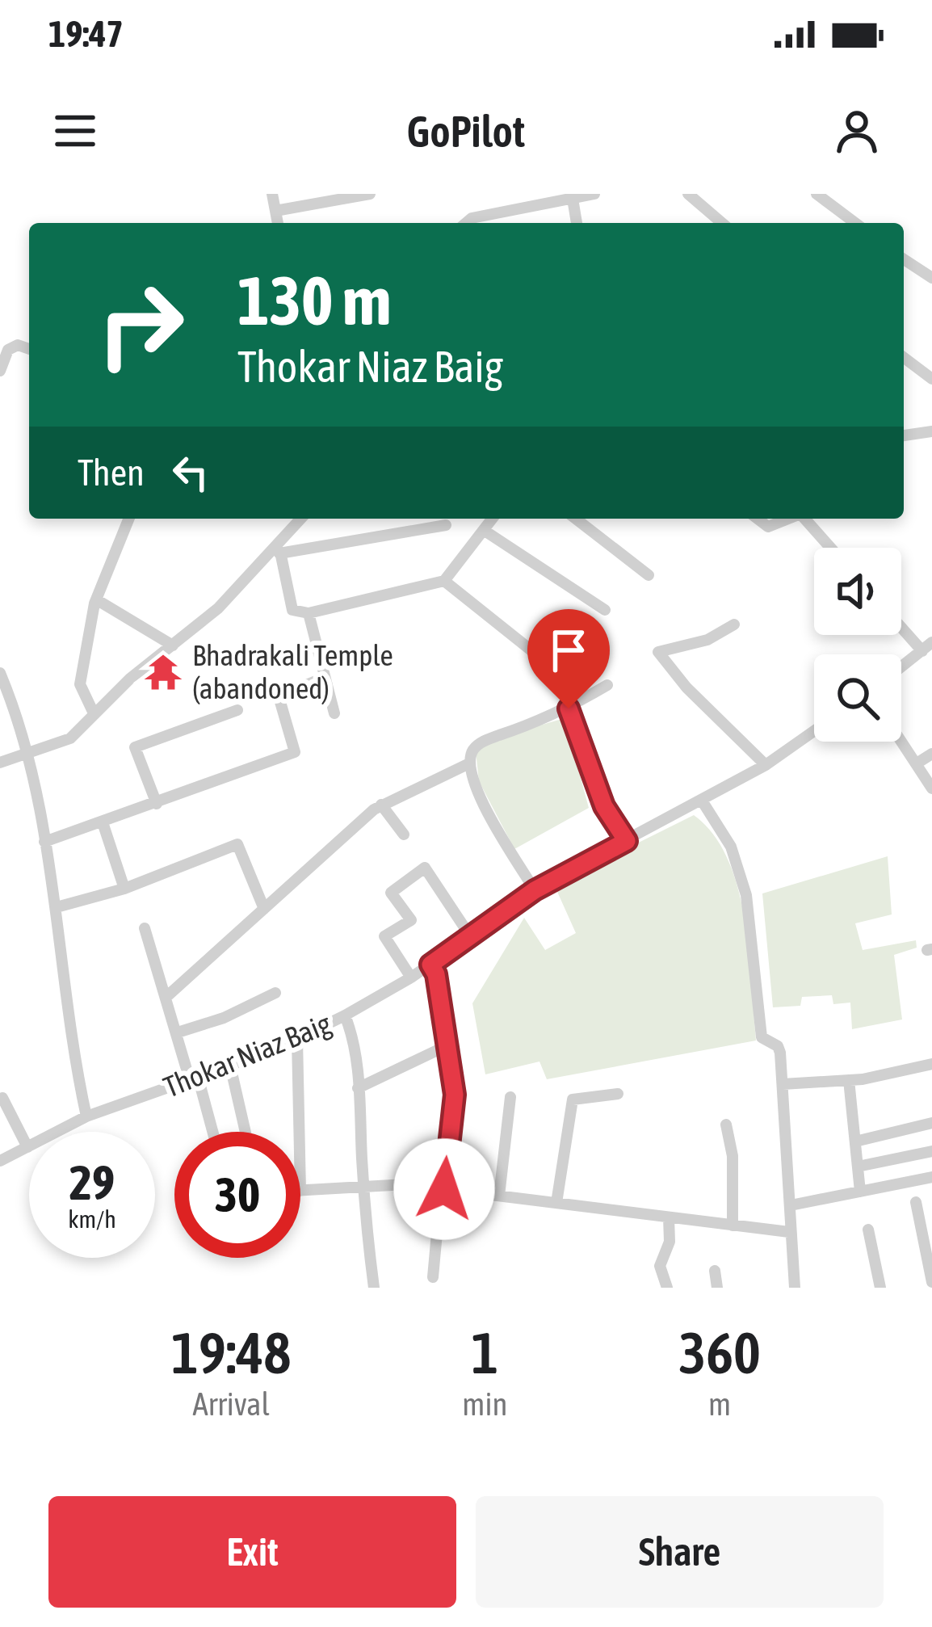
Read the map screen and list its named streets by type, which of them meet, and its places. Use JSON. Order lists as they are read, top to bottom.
{
  "streets": {
    "street": ["Thokar Niaz Baig"]
  },
  "places": {
    "temple": ["Bhadrakali Temple (abandoned)"]
  },
  "page": {
    "status": "19:47",
    "header": "GoPilot",
    "turn": ["130 m", "Thokar Niaz Baig"],
    "then": "Then",
    "speed": "29 km/h",
    "limit": "30",
    "eta": [
      "19:48",
      "Arrival",
      "1",
      "min",
      "360",
      "m"
    ],
    "buttons": ["Exit", "Share"]
  }
}
